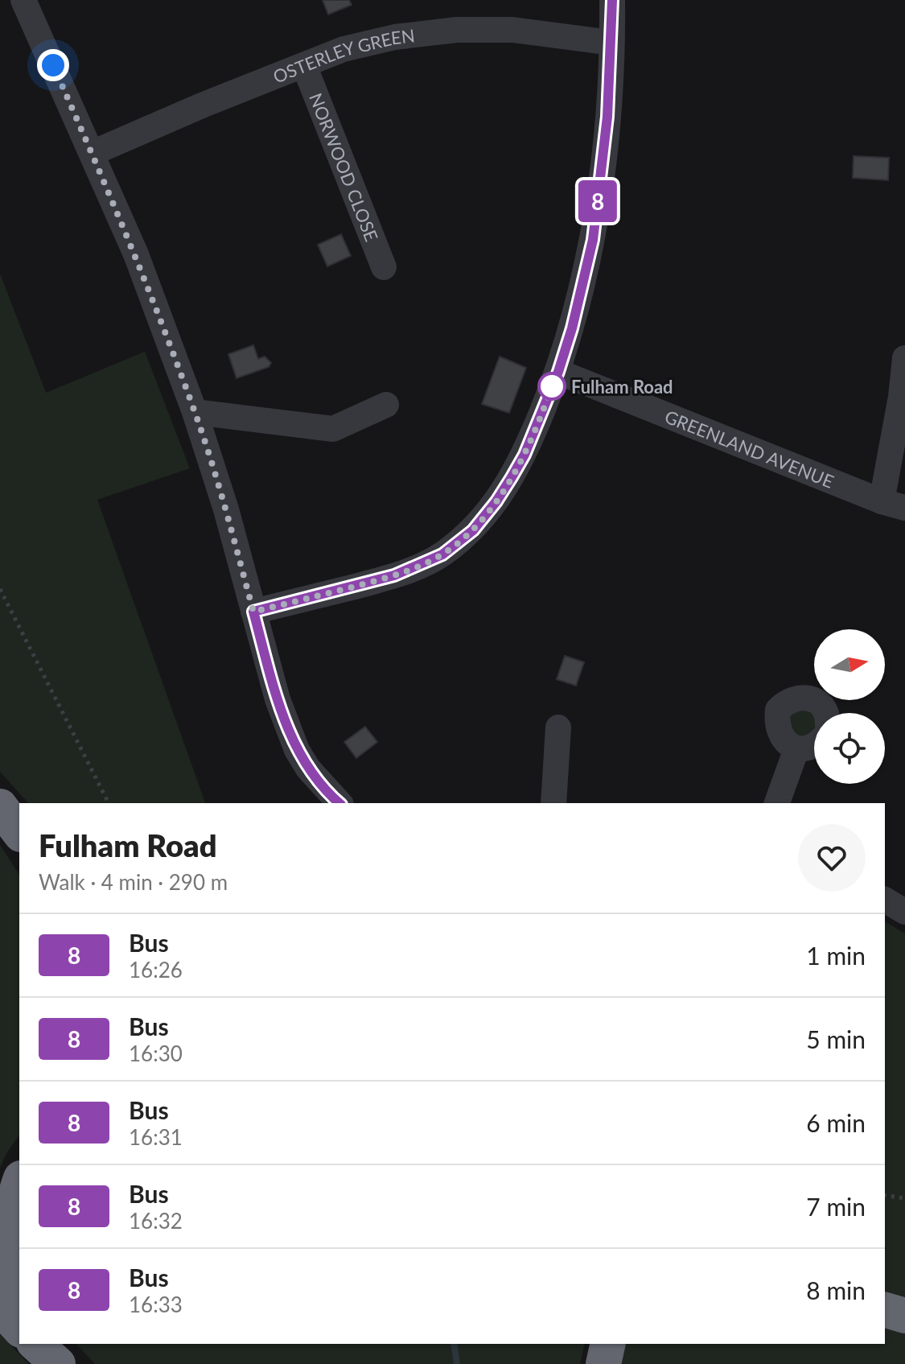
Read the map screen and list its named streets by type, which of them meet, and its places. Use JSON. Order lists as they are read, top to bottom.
{
  "streets": {
    "street": ["OSTERLEY GREEN", "NORWOOD CLOSE", "GREENLAND AVENUE"]
  },
  "crossings": [
    ["OSTERLEY GREEN", "NORWOOD CLOSE"]
  ],
  "places": ["Fulham Road"],
  "lines": ["bus line 8"],
  "north": "right",
  "page": {
    "on_map": "8",
    "heading": ["Fulham Road", "Walk · 4 min · 290 m"],
    "list": [
      {
        "mark": "8",
        "name": "Bus",
        "note": "16:26",
        "value": "1 min"
      },
      {
        "mark": "8",
        "name": "Bus",
        "note": "16:30",
        "value": "5 min"
      },
      {
        "mark": "8",
        "name": "Bus",
        "note": "16:31",
        "value": "6 min"
      },
      {
        "mark": "8",
        "name": "Bus",
        "note": "16:32",
        "value": "7 min"
      },
      {
        "mark": "8",
        "name": "Bus",
        "note": "16:33",
        "value": "8 min"
      }
    ]
  }
}
